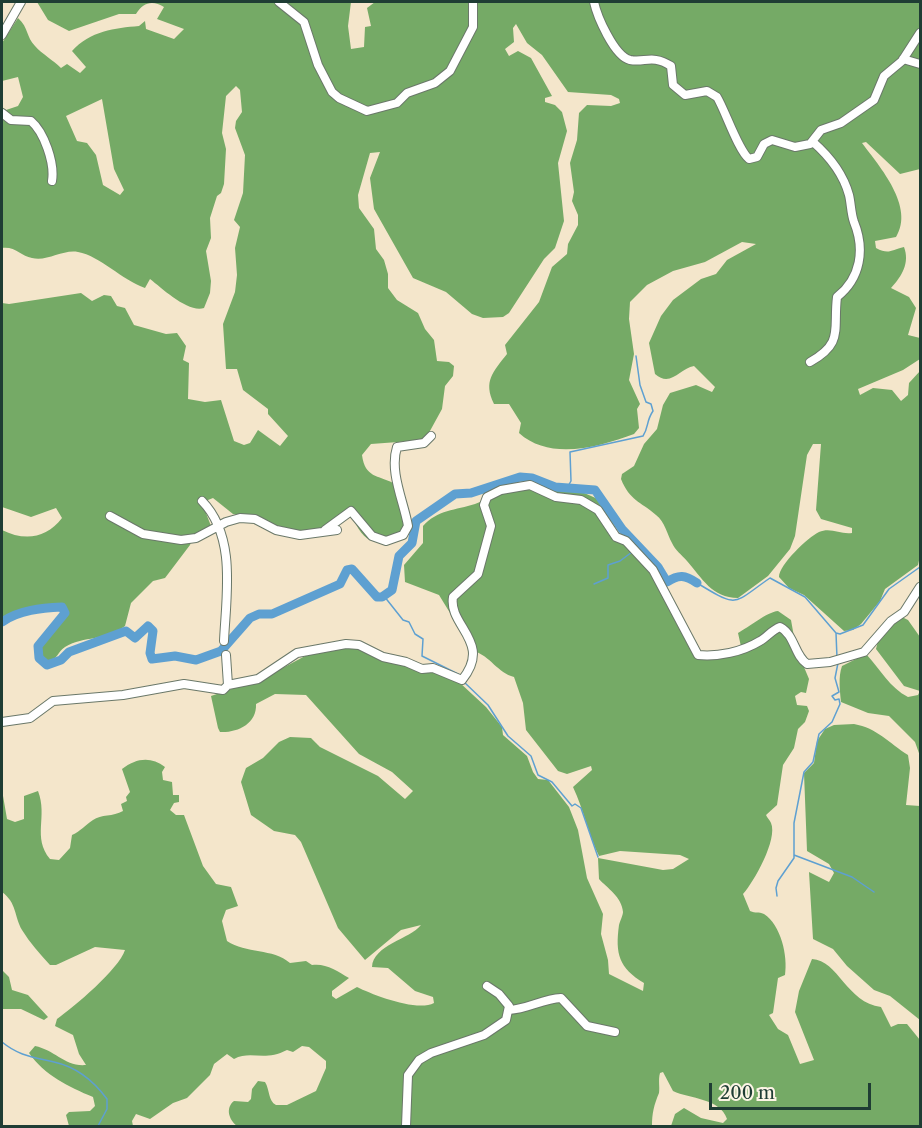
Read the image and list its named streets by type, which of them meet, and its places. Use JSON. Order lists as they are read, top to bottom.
{
  "scale_bar": "200 m"
}
